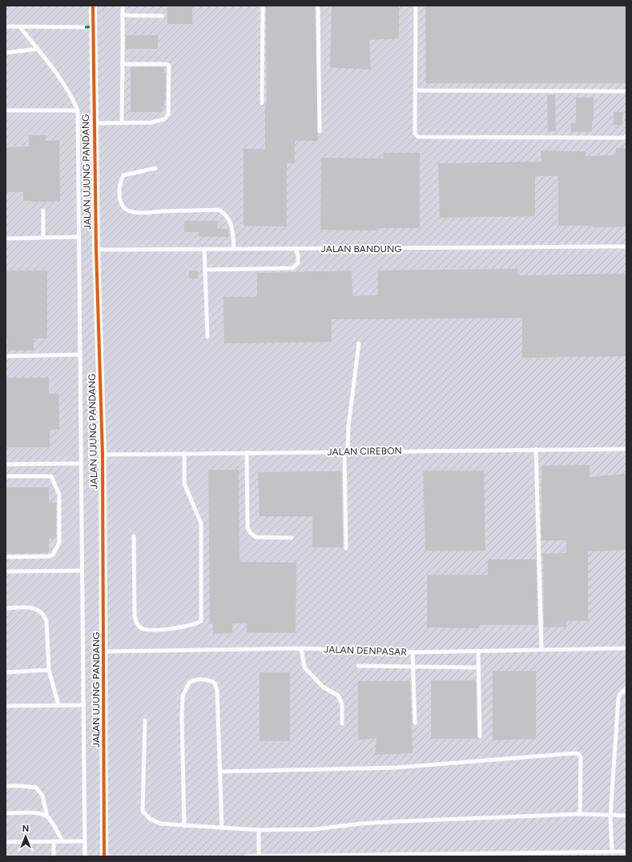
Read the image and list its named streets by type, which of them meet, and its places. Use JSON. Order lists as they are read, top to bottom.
{
  "streets": {
    "street": ["JALAN UJUNG PANDANG"],
    "lane": ["JALAN BANDUNG", "JALAN CIREBON", "JALAN DENPASAR"]
  },
  "crossings": [
    ["JALAN UJUNG PANDANG", "JALAN BANDUNG"],
    ["JALAN UJUNG PANDANG", "JALAN CIREBON"],
    ["JALAN UJUNG PANDANG", "JALAN DENPASAR"]
  ],
  "north": "top"
}
